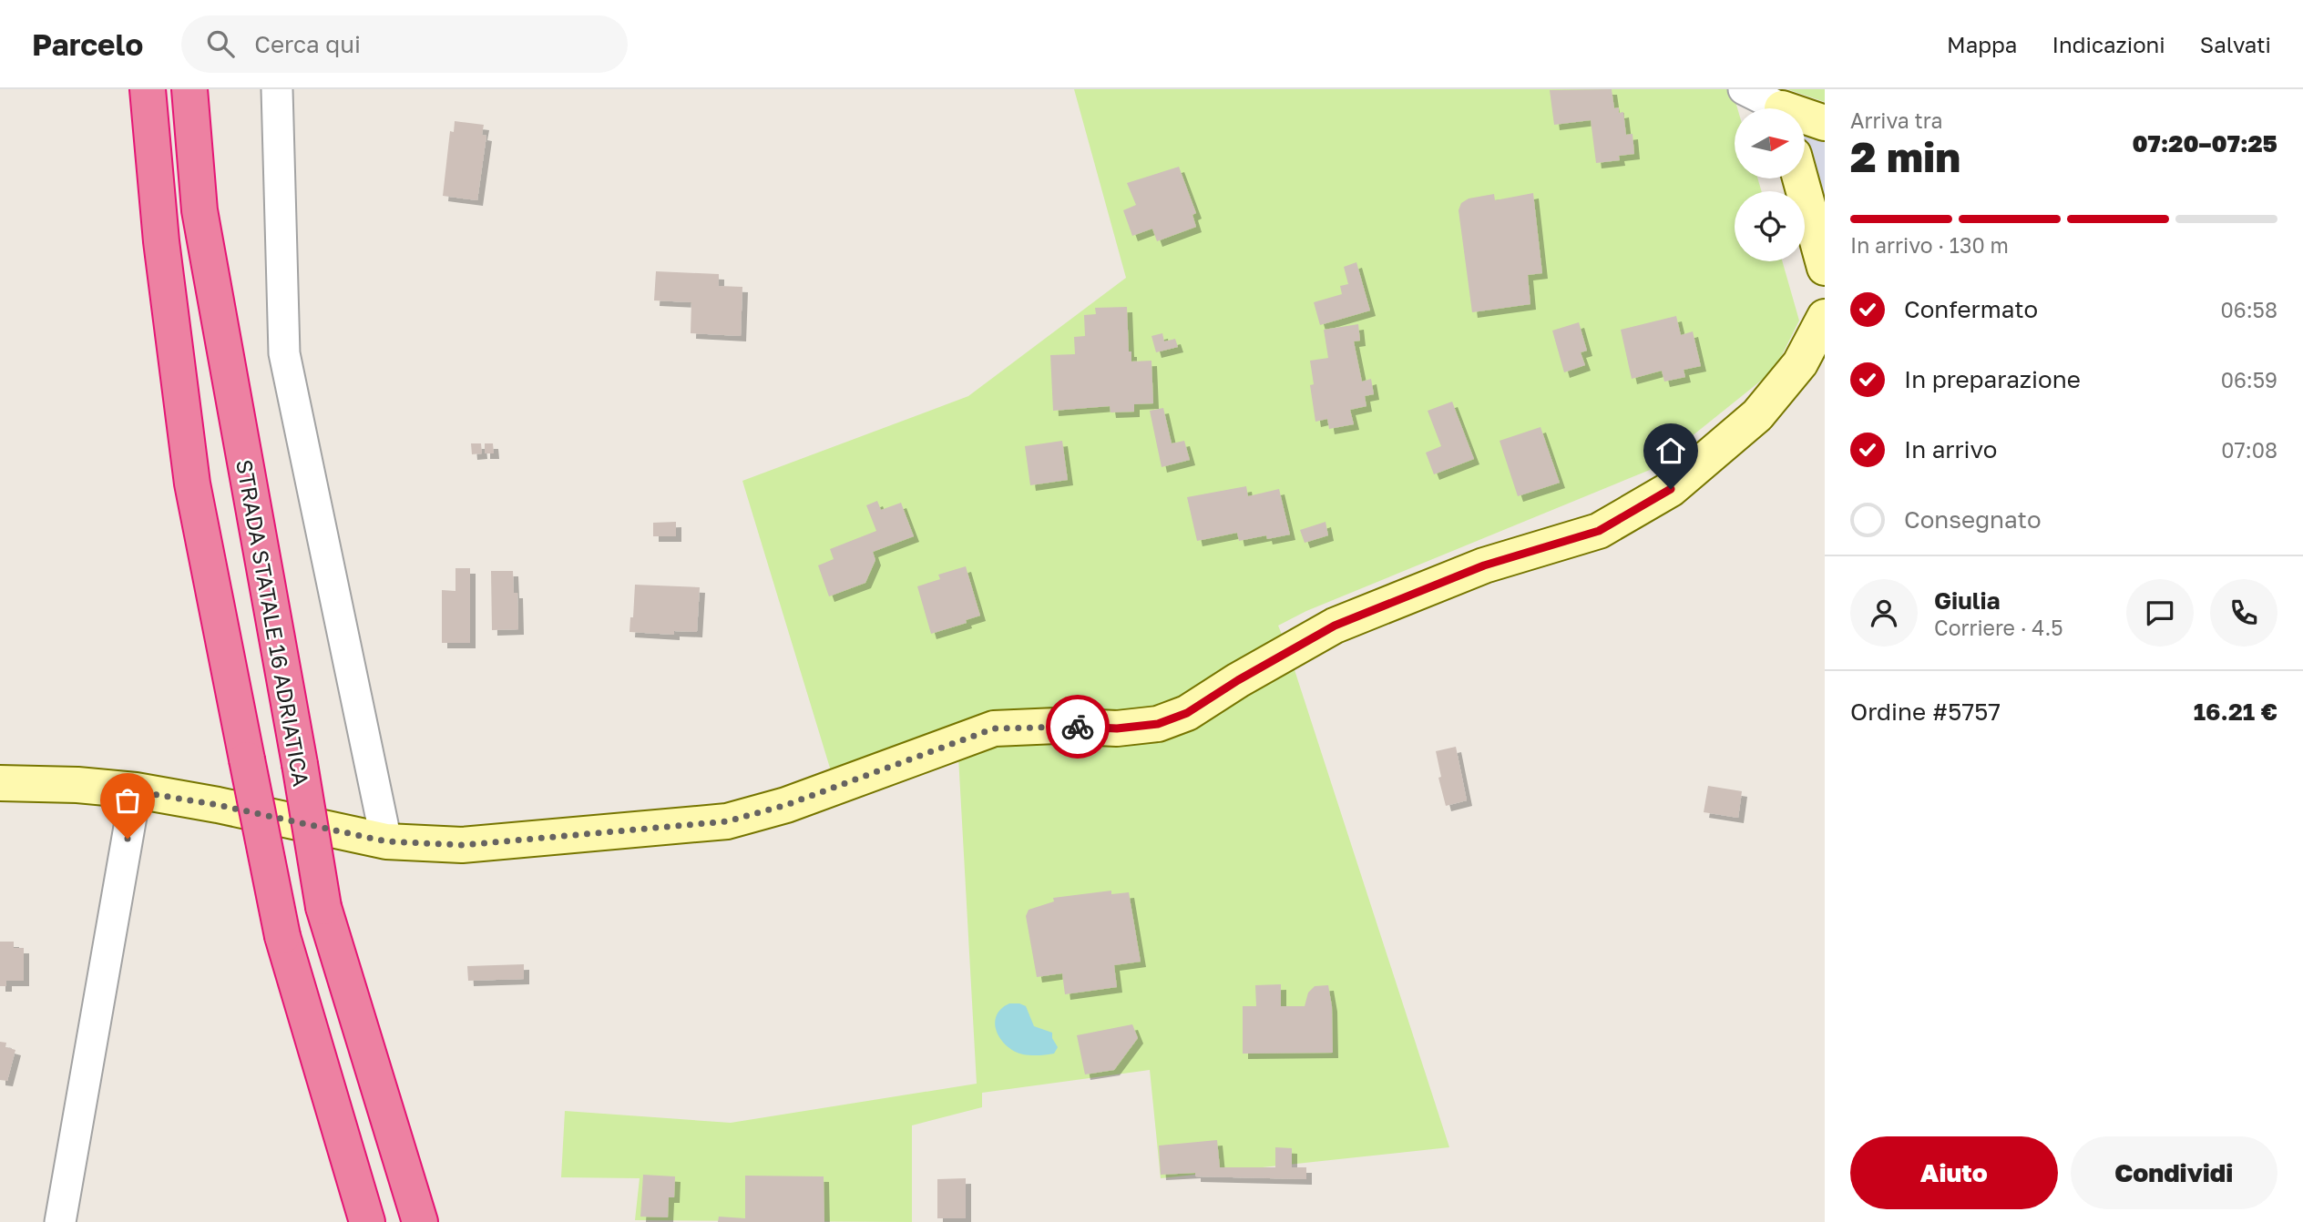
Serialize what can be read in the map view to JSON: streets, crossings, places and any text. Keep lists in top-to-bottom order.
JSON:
{
  "streets": {
    "highway": ["STRADA STATALE 16 ADRIATICA"]
  },
  "north": "right",
  "page": {
    "header": "Parcelo",
    "search": "Cerca qui",
    "nav": ["Mappa", "Indicazioni", "Salvati"],
    "heading": ["2 min", "Arriva tra", "07:20–07:25"],
    "panel": [
      "Giulia",
      "Corriere · 4.5",
      "Ordine #5757",
      "16.21 €"
    ],
    "bar": "In arrivo · 130 m",
    "list": [
      ["Confermato", "06:58"],
      ["In preparazione", "06:59"],
      ["In arrivo", "07:08"],
      "Consegnato"
    ],
    "buttons": ["Aiuto", "Condividi"]
  }
}
